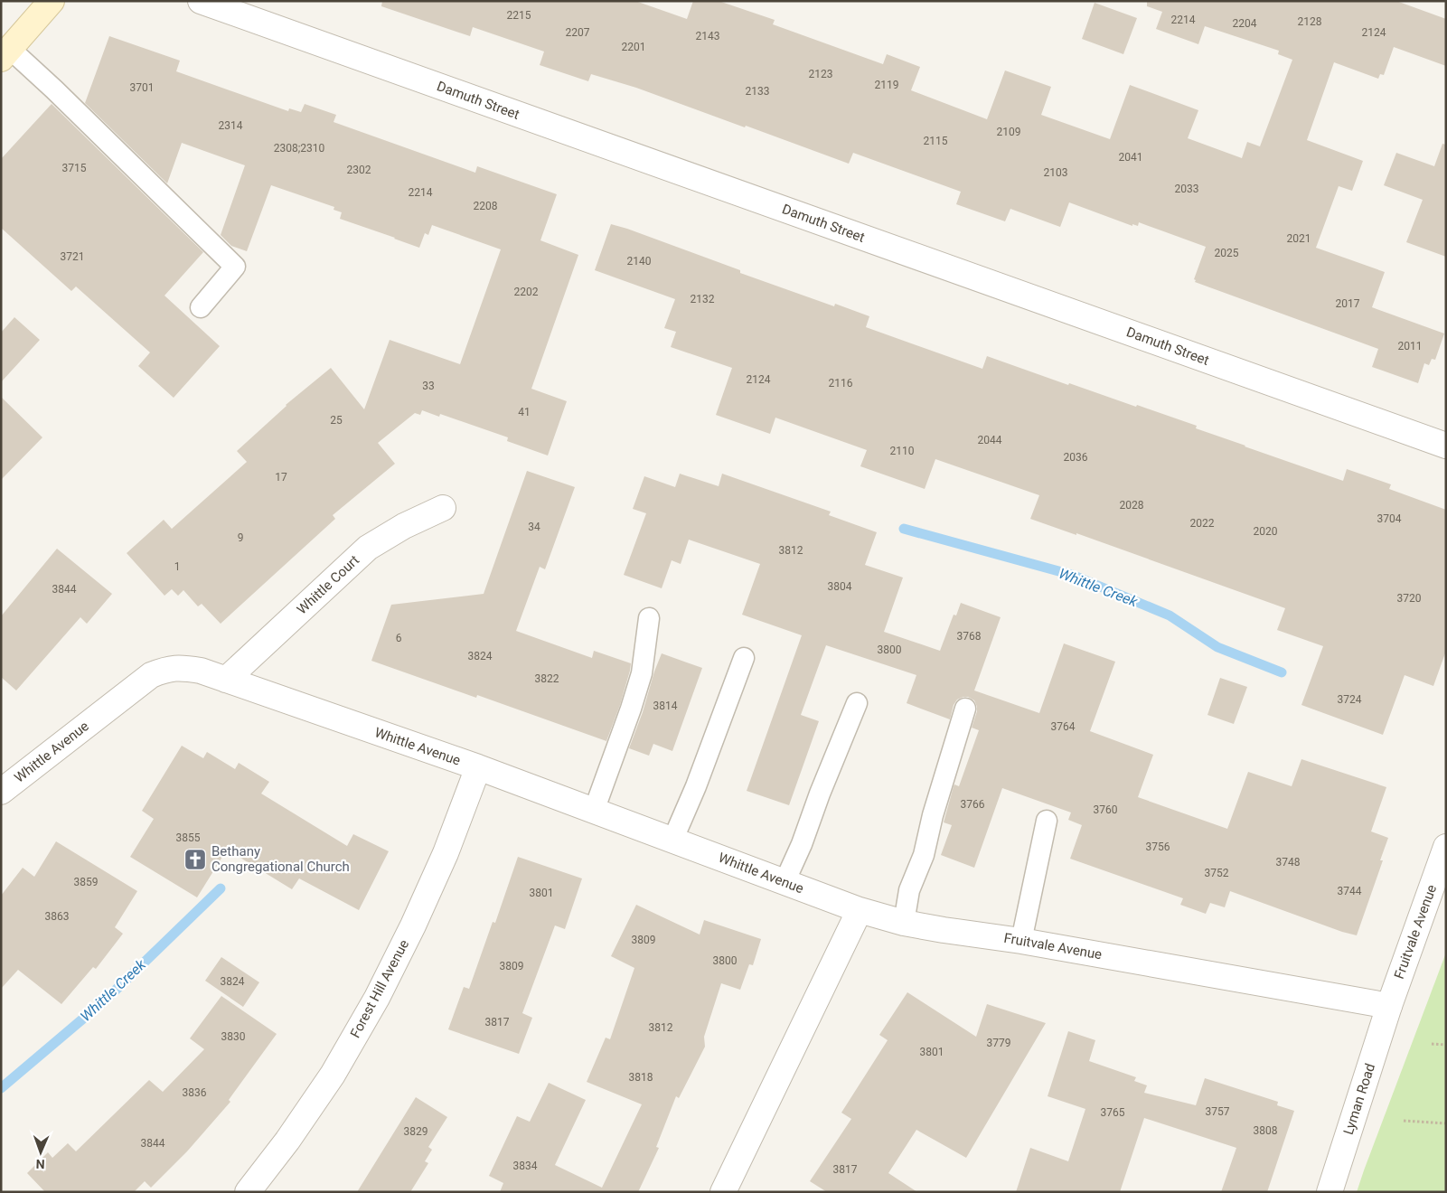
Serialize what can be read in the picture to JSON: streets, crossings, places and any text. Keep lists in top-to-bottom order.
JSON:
{
  "streets": {
    "street": [
      "Damuth Street",
      "Whittle Court",
      "Whittle Avenue",
      "Fruitvale Avenue",
      "Forest Hill Avenue",
      "Lyman Road"
    ]
  },
  "crossings": [
    ["Whittle Court", "Whittle Avenue"],
    ["Whittle Avenue", "Fruitvale Avenue"],
    ["Whittle Avenue", "Forest Hill Avenue"],
    ["Fruitvale Avenue", "Lyman Road"]
  ],
  "water": ["Whittle Creek"],
  "places": {
    "church": ["Bethany Congregational Church"]
  },
  "house_numbers": [
    "2215",
    "2214",
    "2128",
    "2204",
    "2207",
    "2124",
    "2143",
    "2201",
    "2123",
    "2119",
    "3701",
    "2133",
    "2314",
    "2109",
    "2115",
    "2308;2310",
    "2041",
    "3715",
    "2302",
    "2103",
    "2033",
    "2214",
    "2208",
    "2021",
    "2025",
    "3721",
    "2140",
    "2202",
    "2132",
    "2017",
    "2011",
    "2124",
    "2116",
    "33",
    "41",
    "25",
    "2044",
    "2110",
    "2036",
    "17",
    "2028",
    "3704",
    "2022",
    "34",
    "2020",
    "9",
    "3812",
    "1",
    "3804",
    "3844",
    "3720",
    "3768",
    "6",
    "3800",
    "3824",
    "3822",
    "3724",
    "3814",
    "3764",
    "3766",
    "3760",
    "3855",
    "3756",
    "3748",
    "3752",
    "3859",
    "3744",
    "3801",
    "3863",
    "3809",
    "3800",
    "3809",
    "3824",
    "3817",
    "3812",
    "3830",
    "3779",
    "3801",
    "3818",
    "3836",
    "3757",
    "3765",
    "3808",
    "3829",
    "3844",
    "3834",
    "3817"
  ],
  "north": "bottom"
}
